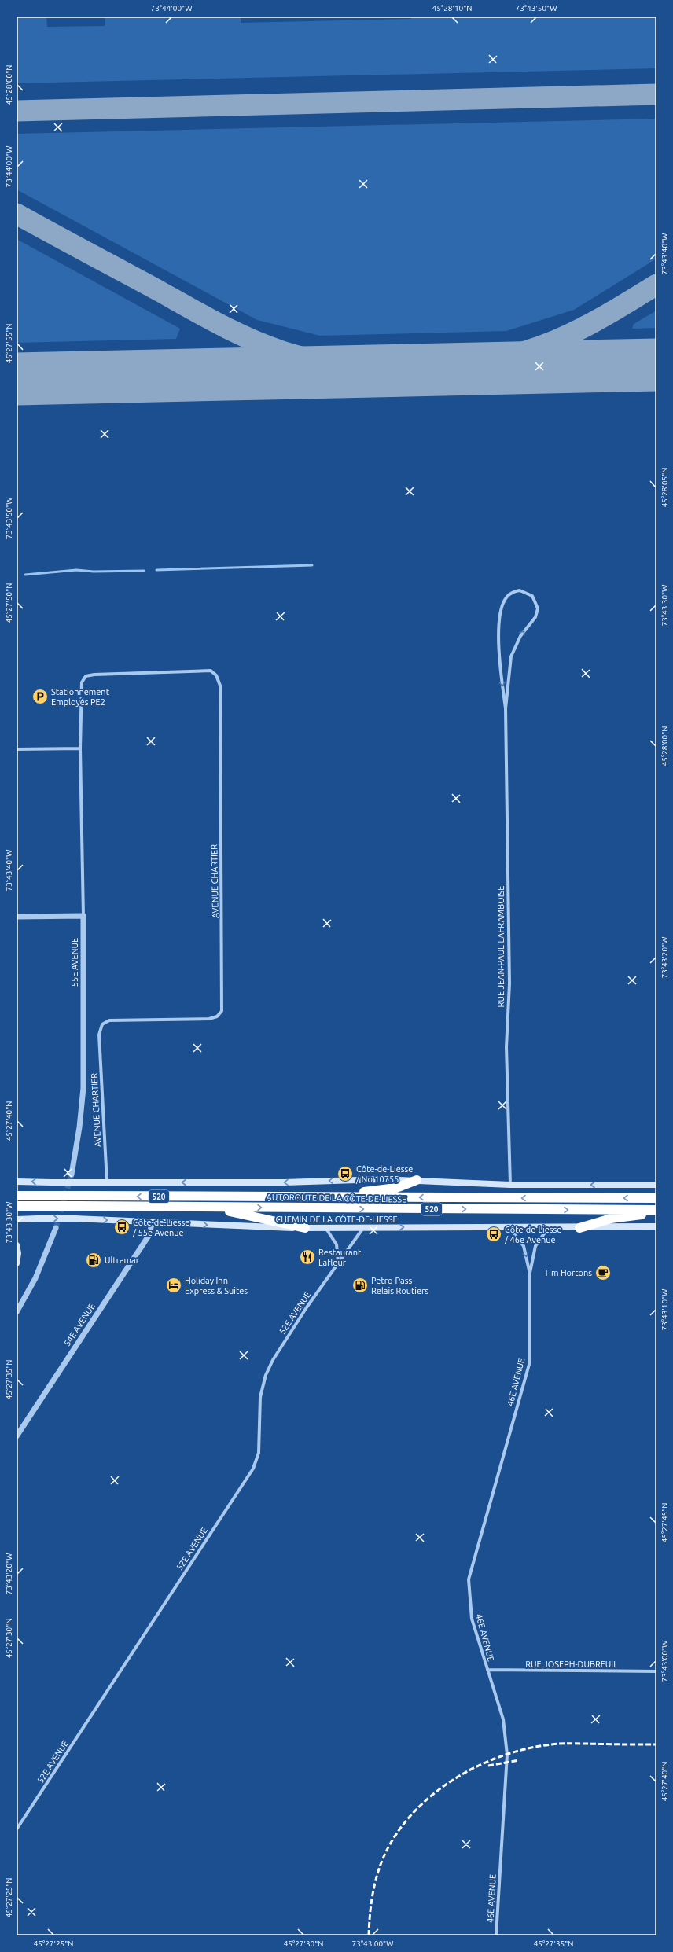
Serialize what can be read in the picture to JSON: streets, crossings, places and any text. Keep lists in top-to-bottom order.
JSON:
{
  "streets": {
    "highway": ["520", "AUTOROUTE DE LA CÔTE-DE-LIESSE"],
    "main road": ["CHEMIN DE LA CÔTE-DE-LIESSE"],
    "street": [
      "AVENUE CHARTIER",
      "RUE JEAN-PAUL LAFRAMBOISE",
      "55E AVENUE",
      "52E AVENUE",
      "54E AVENUE",
      "46E AVENUE",
      "RUE JOSEPH-DUBREUIL"
    ]
  },
  "crossings": [
    ["AVENUE CHARTIER", "55E AVENUE"],
    ["CHEMIN DE LA CÔTE-DE-LIESSE", "52E AVENUE"],
    ["CHEMIN DE LA CÔTE-DE-LIESSE", "54E AVENUE"],
    ["CHEMIN DE LA CÔTE-DE-LIESSE", "46E AVENUE"],
    ["46E AVENUE", "RUE JOSEPH-DUBREUIL"]
  ],
  "places": {
    "parking": ["Stationnement Employés PE2"],
    "bus stop": ["Côte-de-Liesse / No 10755", "Côte-de-Liesse / 55e Avenue", "Côte-de-Liesse / 46e Avenue"],
    "restaurant": ["Restaurant Lafleur"],
    "fuel station": ["Ultramar", "Petro-Pass Relais Routiers"],
    "cafe": ["Tim Hortons"],
    "hotel": ["Holiday Inn Express & Suites"]
  },
  "coordinates": [
    "73°44'00\"W",
    "45°28'10\"N",
    "73°43'50\"W",
    "45°28'00\"N",
    "73°43'40\"W",
    "45°27'55\"N",
    "45°28'05\"N",
    "45°27'50\"N",
    "73°43'30\"W",
    "73°43'20\"W",
    "45°27'40\"N",
    "73°43'10\"W",
    "45°27'35\"N",
    "45°27'45\"N",
    "45°27'30\"N",
    "73°43'00\"W",
    "45°27'25\"N"
  ]
}
